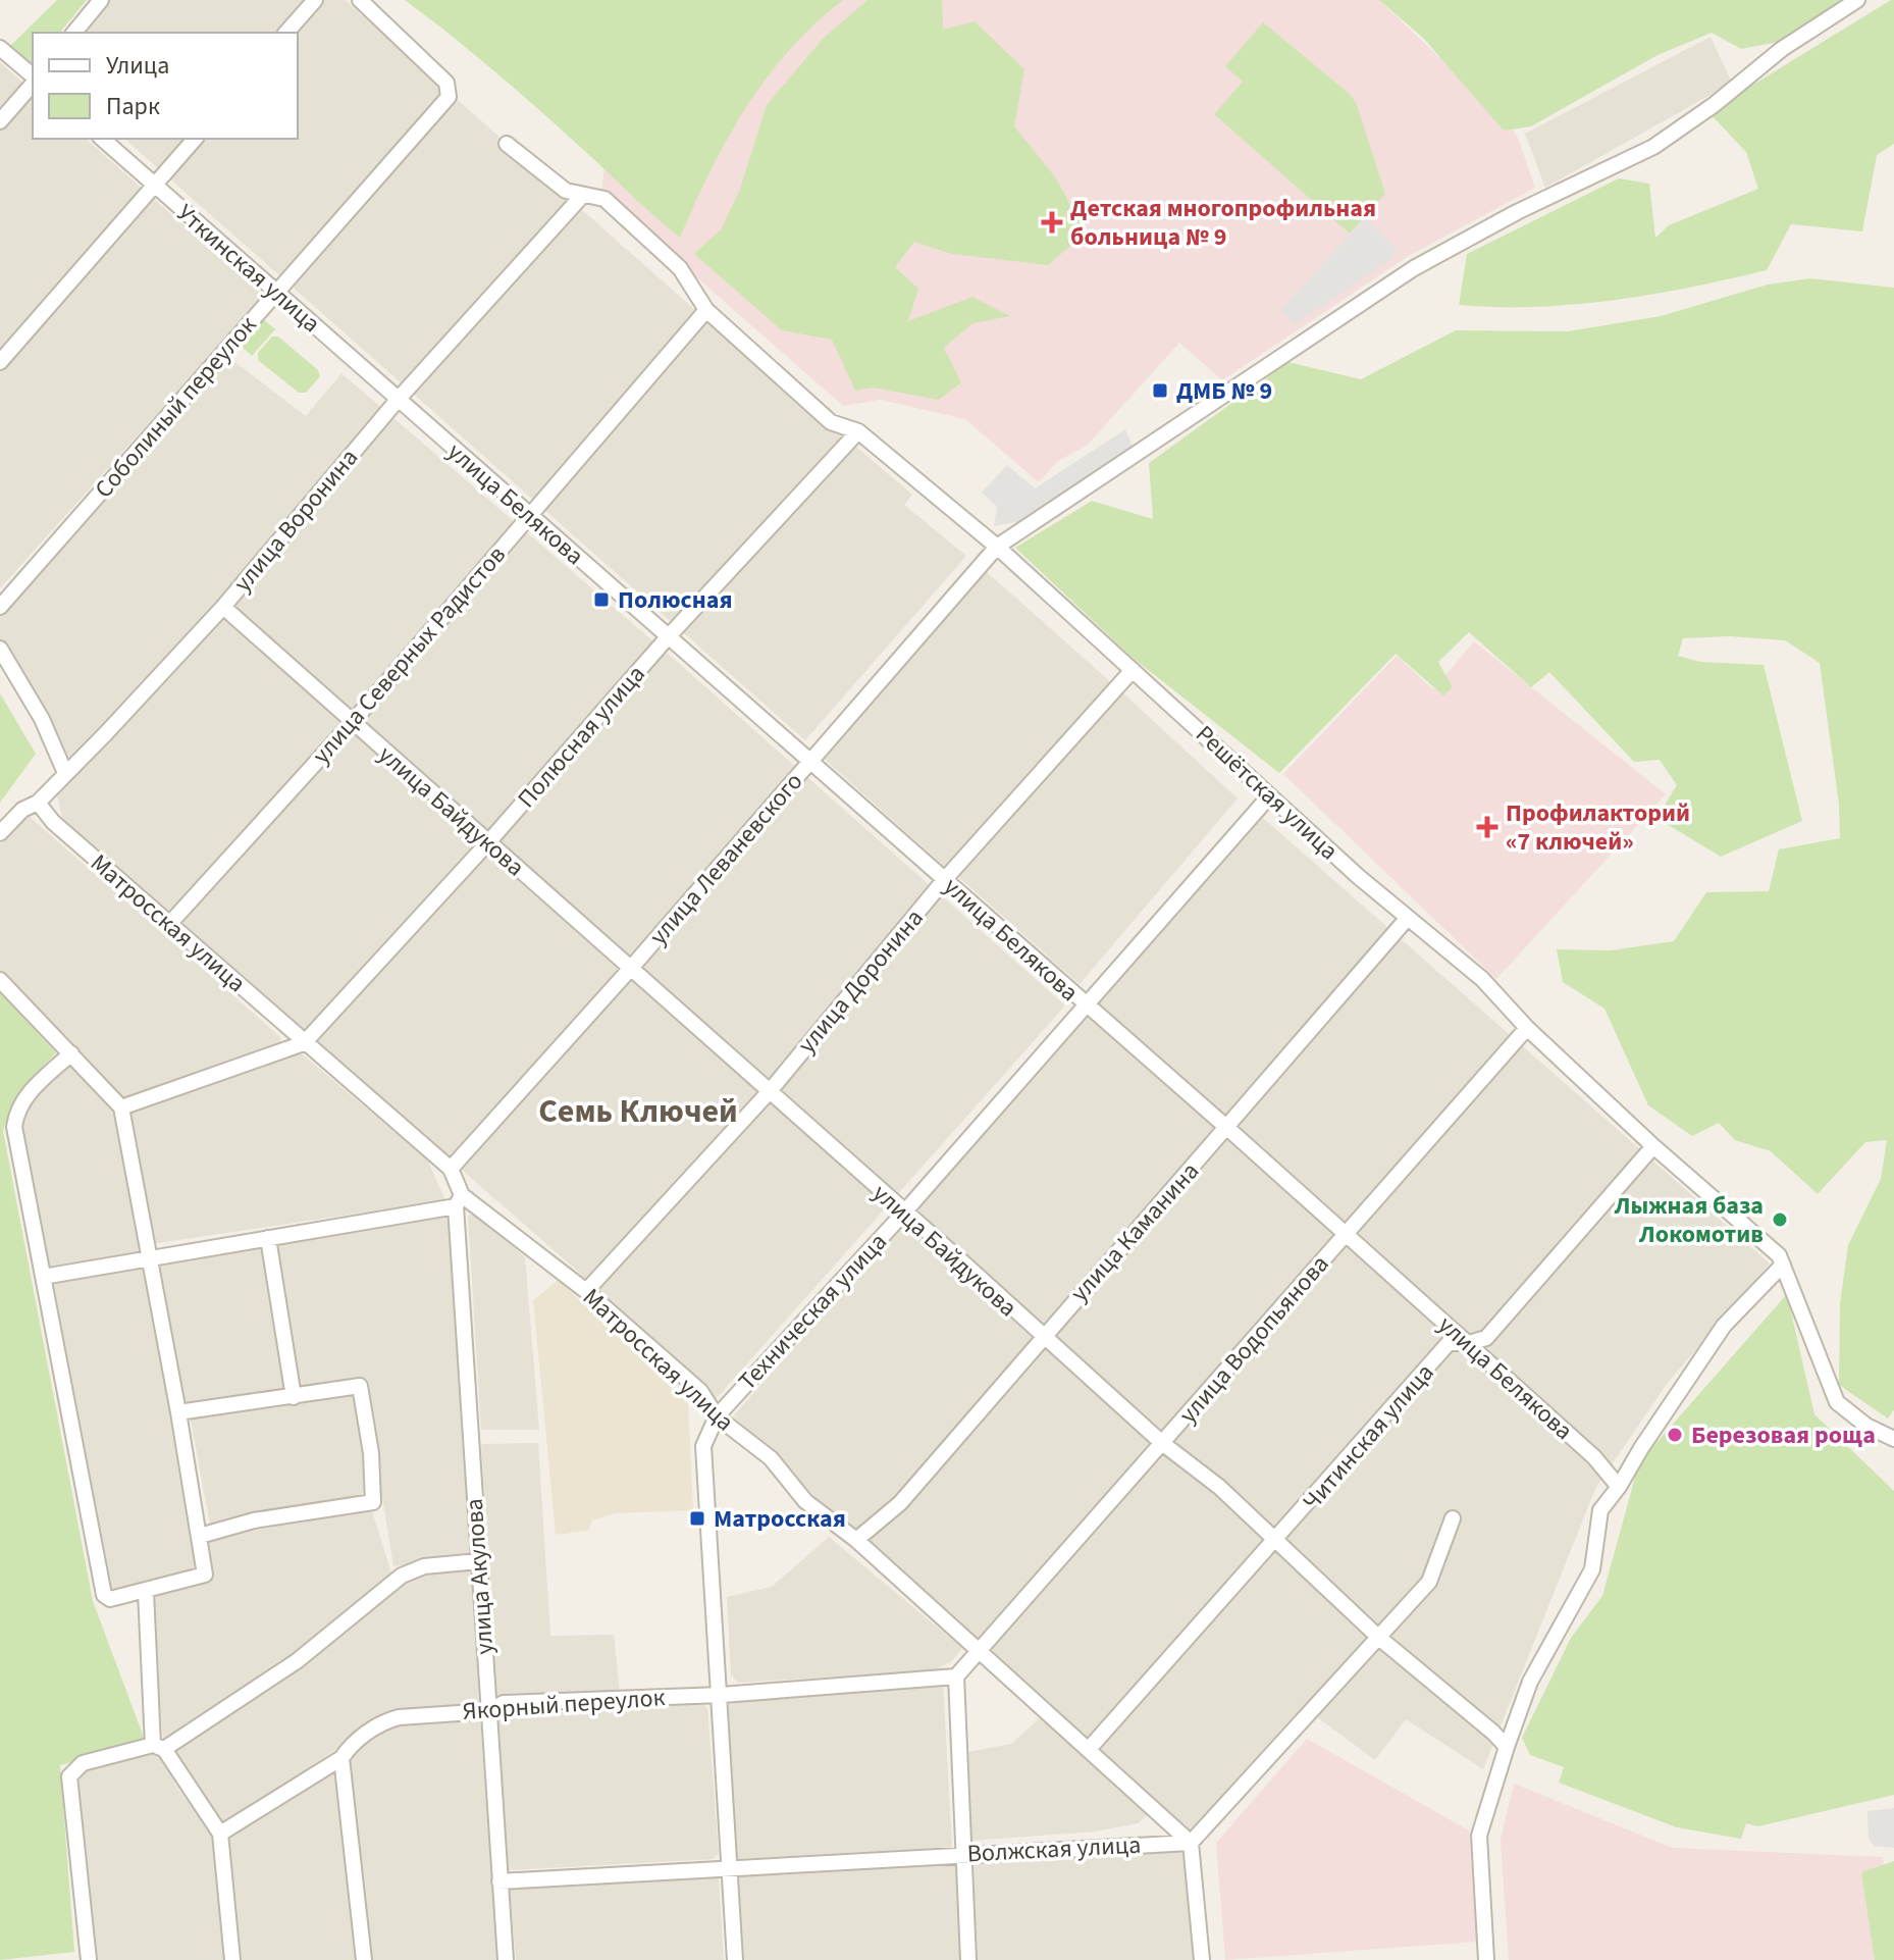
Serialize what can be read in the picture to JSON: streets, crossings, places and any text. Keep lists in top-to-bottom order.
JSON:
{
  "streets": {
    "street": [
      "Уткинская улица",
      "Соболиный переулок",
      "улица Белякова",
      "улица Воронина",
      "улица Северных Радистов",
      "Полюсная улица",
      "Решётская улица",
      "улица Байдукова",
      "улица Леваневского",
      "Матросская улица",
      "улица Доронина",
      "улица Каманина",
      "Техническая улица",
      "улица Водопьянова",
      "Читинская улица",
      "улица Акулова",
      "Якорный переулок",
      "Волжская улица"
    ]
  },
  "crossings": [
    ["Уткинская улица", "Соболиный переулок"],
    ["Уткинская улица", "улица Белякова"],
    ["Уткинская улица", "улица Воронина"],
    ["улица Белякова", "улица Воронина"],
    ["улица Белякова", "улица Северных Радистов"],
    ["улица Белякова", "Полюсная улица"],
    ["улица Белякова", "улица Леваневского"],
    ["улица Белякова", "улица Доронина"],
    ["улица Белякова", "улица Каманина"],
    ["улица Белякова", "Техническая улица"],
    ["улица Белякова", "улица Водопьянова"],
    ["улица Белякова", "Читинская улица"],
    ["улица Воронина", "Решётская улица"],
    ["улица Воронина", "улица Байдукова"],
    ["улица Воронина", "Матросская улица"],
    ["улица Северных Радистов", "Решётская улица"],
    ["улица Северных Радистов", "улица Байдукова"],
    ["улица Северных Радистов", "Матросская улица"],
    ["Полюсная улица", "Решётская улица"],
    ["Полюсная улица", "улица Байдукова"],
    ["Полюсная улица", "Матросская улица"],
    ["Решётская улица", "улица Леваневского"],
    ["Решётская улица", "улица Доронина"],
    ["Решётская улица", "улица Каманина"],
    ["Решётская улица", "Техническая улица"],
    ["Решётская улица", "улица Водопьянова"],
    ["Решётская улица", "Читинская улица"],
    ["улица Байдукова", "улица Леваневского"],
    ["улица Байдукова", "улица Доронина"],
    ["улица Байдукова", "улица Каманина"],
    ["улица Байдукова", "Техническая улица"],
    ["улица Байдукова", "улица Водопьянова"],
    ["улица Байдукова", "Читинская улица"],
    ["улица Леваневского", "Матросская улица"],
    ["Матросская улица", "улица Доронина"],
    ["Матросская улица", "улица Каманина"],
    ["Матросская улица", "Техническая улица"],
    ["Матросская улица", "улица Водопьянова"],
    ["Матросская улица", "Читинская улица"],
    ["Матросская улица", "улица Акулова"],
    ["Матросская улица", "Волжская улица"],
    ["Техническая улица", "Якорный переулок"],
    ["Техническая улица", "Волжская улица"],
    ["улица Акулова", "Якорный переулок"],
    ["улица Акулова", "Волжская улица"]
  ],
  "districts": ["Семь Ключей"],
  "places": {
    "health": ["Детская многопрофильная больница № 9", "Профилакторий «7 ключей»"],
    "transit": ["ДМБ № 9", "Полюсная", "Матросская"],
    "other": ["Лыжная база Локомотив", "Березовая роща"]
  },
  "legend": ["Улица", "Парк"]
}
